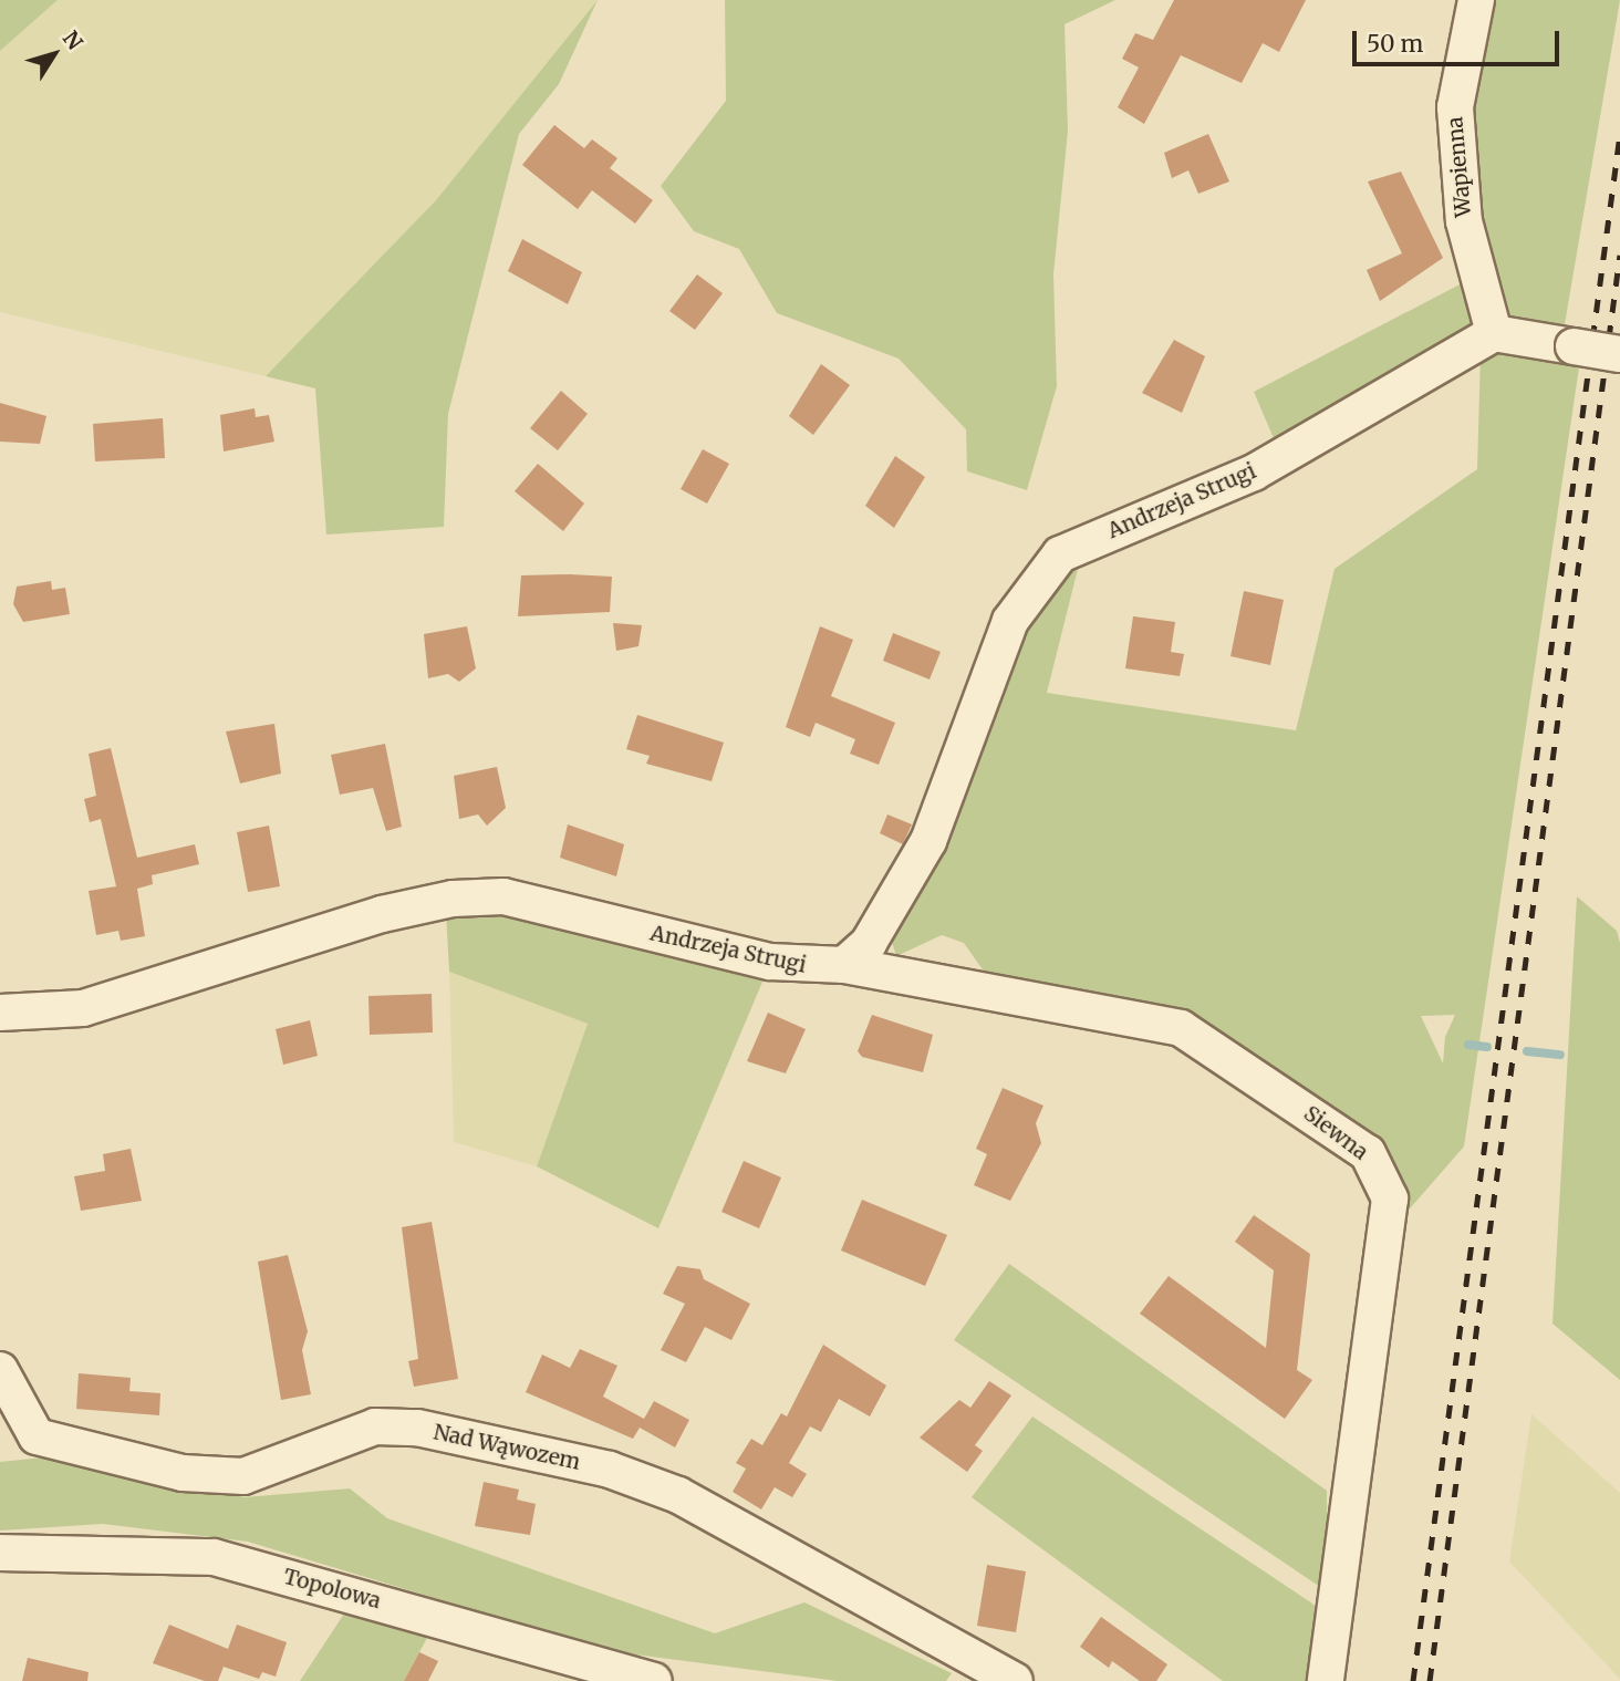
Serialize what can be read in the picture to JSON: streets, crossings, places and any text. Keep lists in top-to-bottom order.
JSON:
{
  "streets": {
    "street": [
      "Wapienna",
      "Andrzeja Strugi",
      "Siewna",
      "Nad Wąwozem",
      "Topolowa"
    ]
  },
  "crossings": [
    ["Wapienna", "Andrzeja Strugi"],
    ["Andrzeja Strugi", "Siewna"]
  ],
  "scale_bar": "50 m",
  "north": "top right"
}
